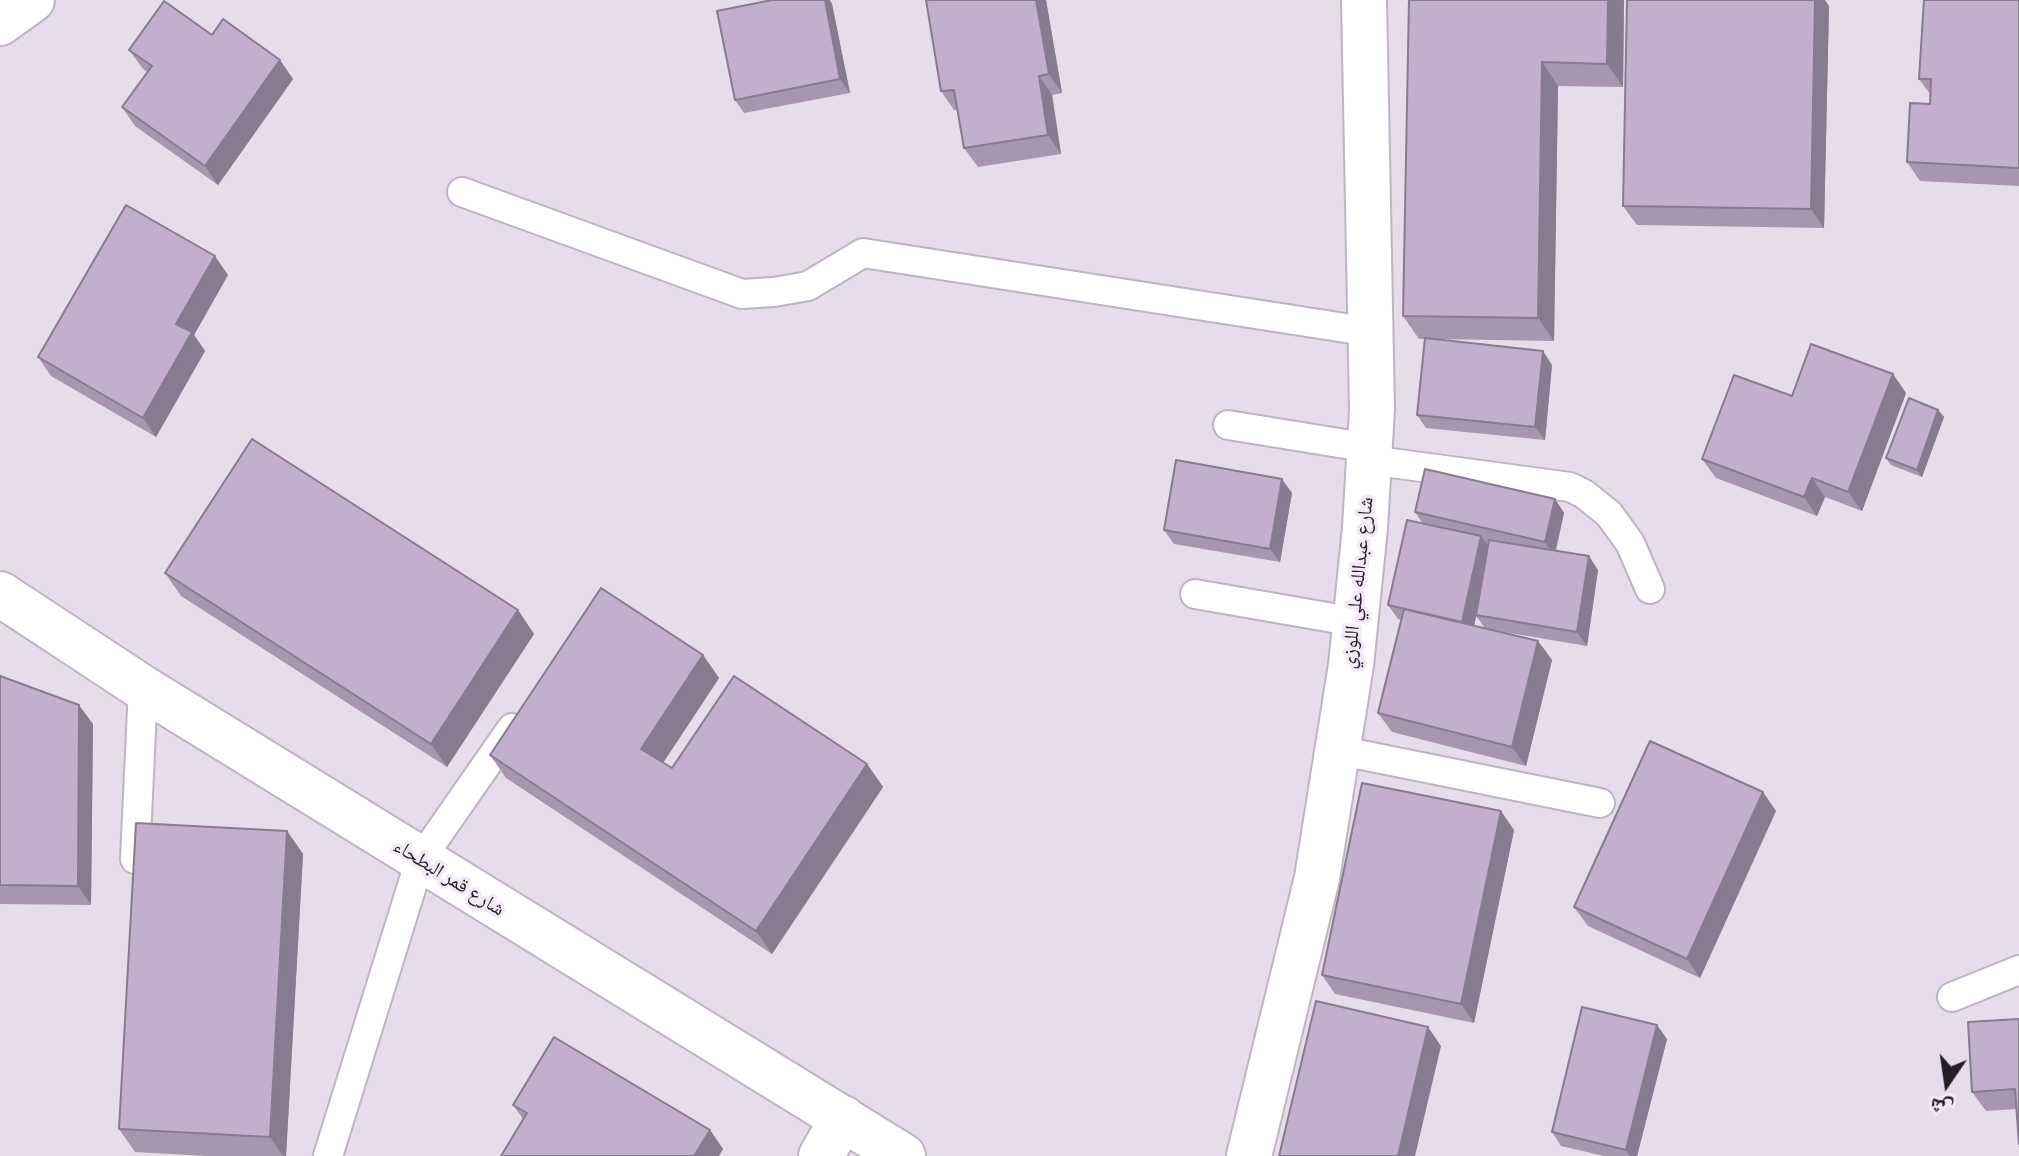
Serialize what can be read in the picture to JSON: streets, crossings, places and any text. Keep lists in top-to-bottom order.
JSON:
{
  "streets": {
    "street": ["شارع عبدالله علي اللوزي", "شارع قمر البطحاء"]
  },
  "north": "bottom"
}
